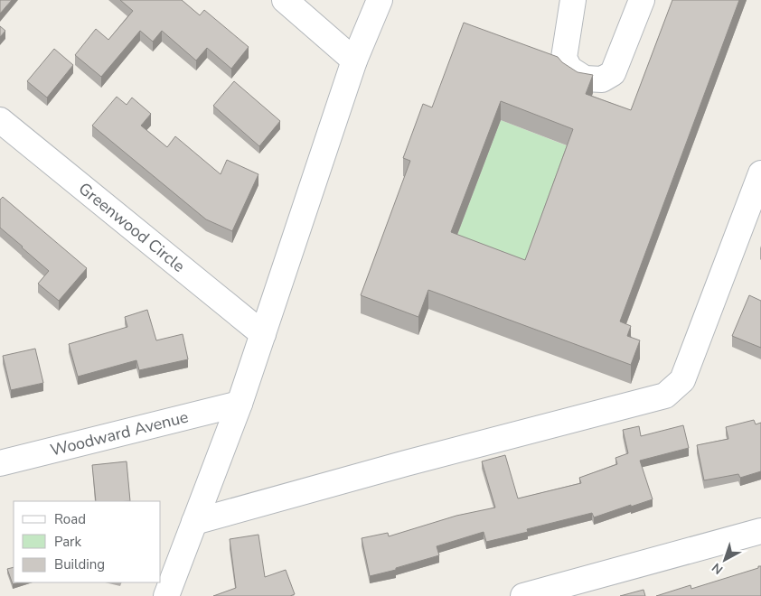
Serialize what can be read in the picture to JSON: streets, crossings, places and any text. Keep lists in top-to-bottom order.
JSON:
{
  "streets": {
    "street": ["Greenwood Circle", "Woodward Avenue"]
  },
  "legend": ["Road", "Park", "Building"],
  "north": "bottom left"
}
